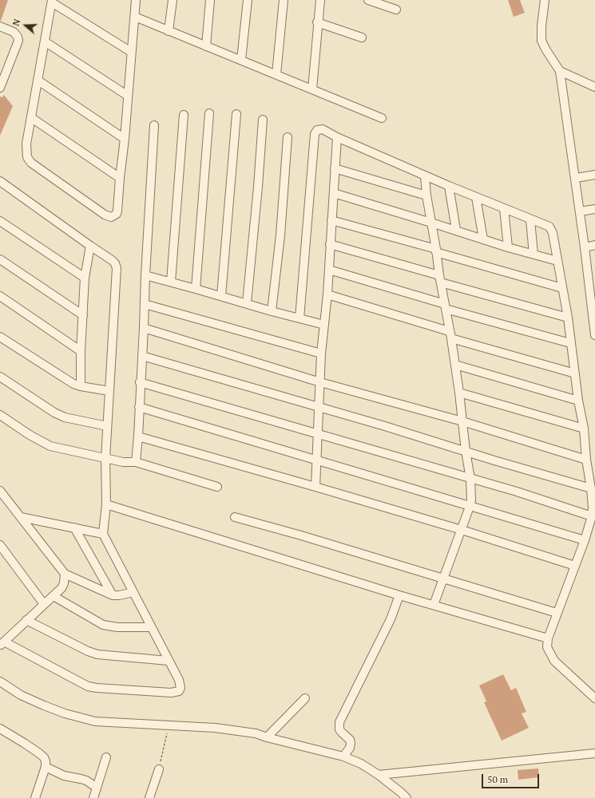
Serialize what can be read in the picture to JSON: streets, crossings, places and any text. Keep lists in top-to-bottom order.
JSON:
{
  "scale_bar": "50 m",
  "north": "left"
}
